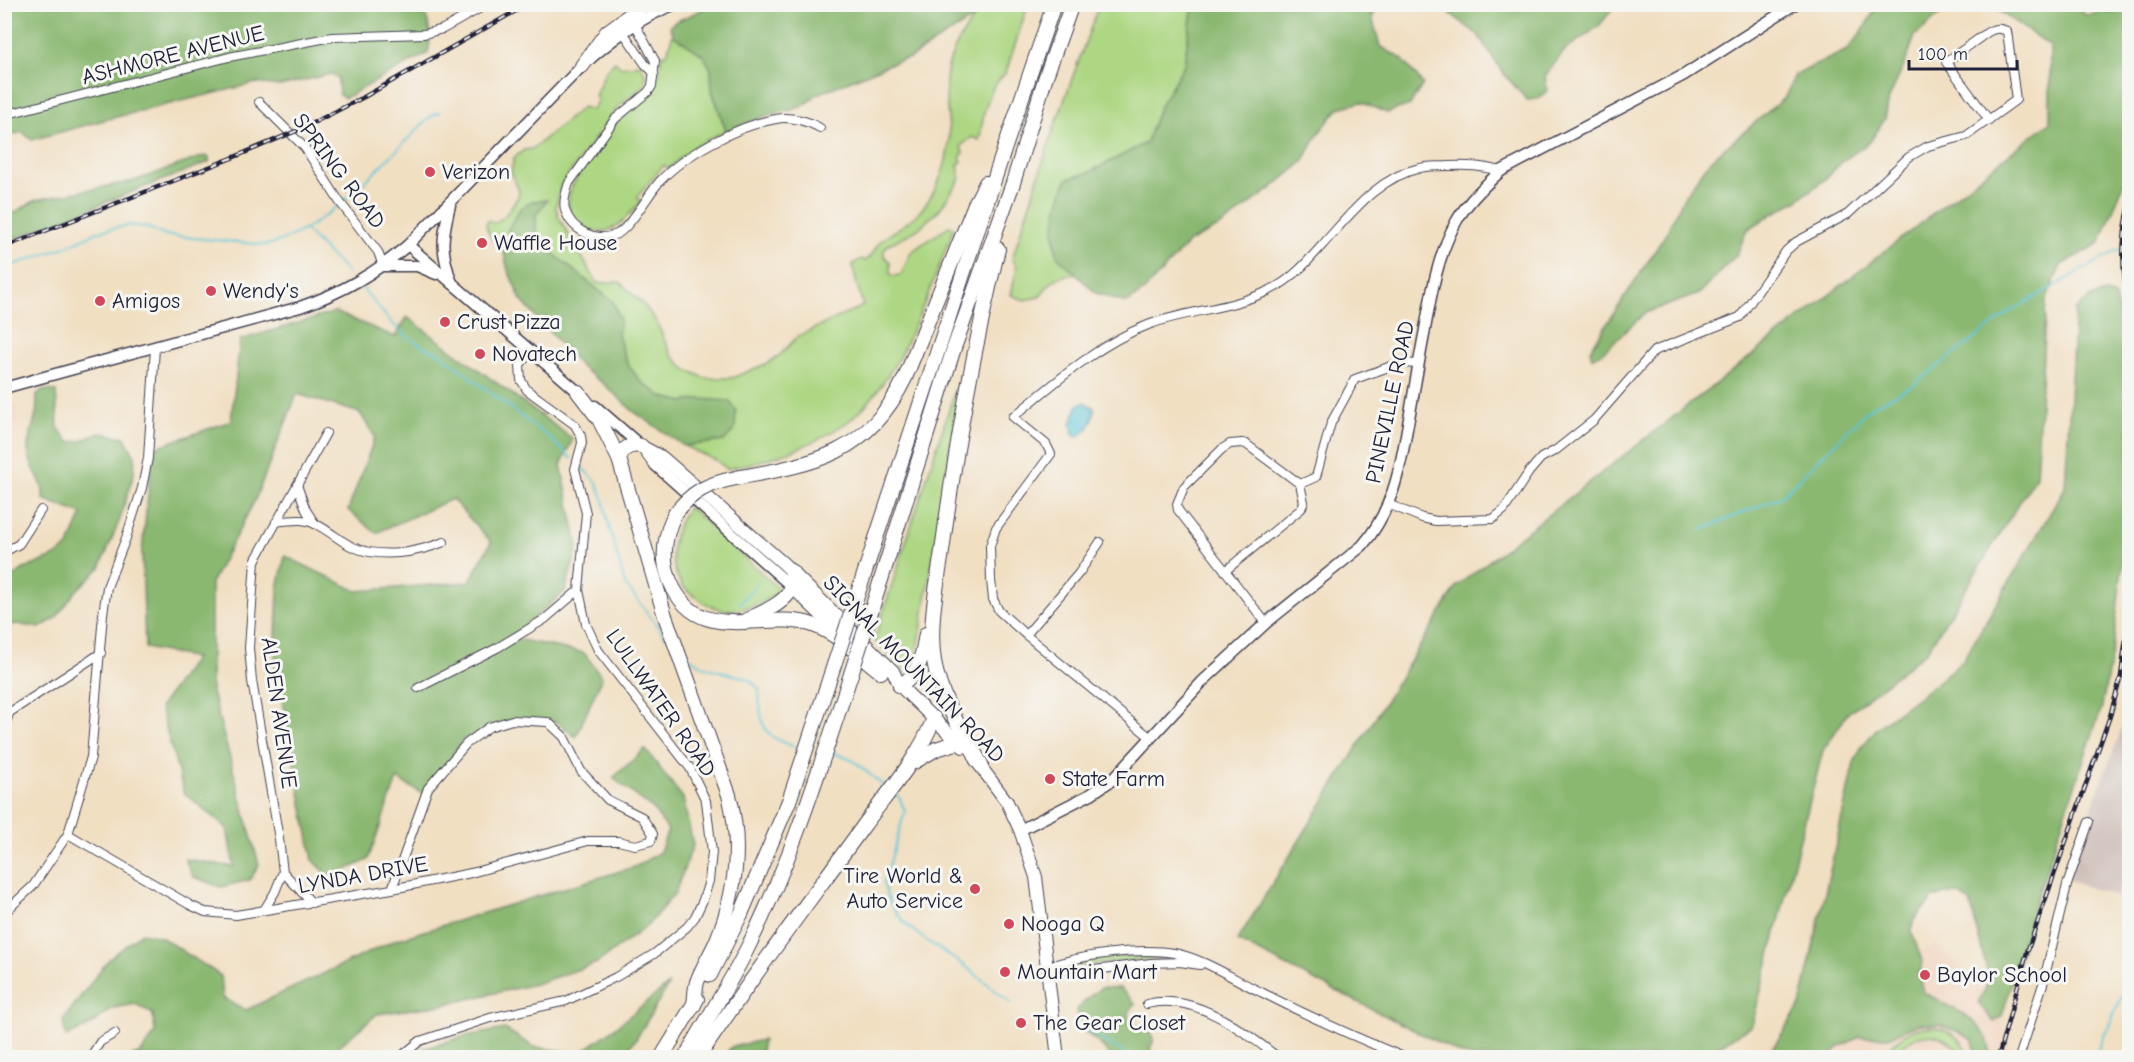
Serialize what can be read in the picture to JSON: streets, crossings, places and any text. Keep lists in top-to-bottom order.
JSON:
{
  "streets": {
    "main road": ["PINEVILLE ROAD", "SIGNAL MOUNTAIN ROAD"],
    "street": [
      "ASHMORE AVENUE",
      "SPRING ROAD",
      "LULLWATER ROAD",
      "ALDEN AVENUE",
      "LYNDA DRIVE"
    ]
  },
  "crossings": [
    ["PINEVILLE ROAD", "SIGNAL MOUNTAIN ROAD"],
    ["SIGNAL MOUNTAIN ROAD", "LULLWATER ROAD"]
  ],
  "places": [
    "Verizon",
    "Waffle House",
    "Wendy's",
    "Amigos",
    "Crust Pizza",
    "Novatech",
    "State Farm",
    "Tire World & Auto Service",
    "Nooga Q",
    "Mountain Mart",
    "Baylor School",
    "The Gear Closet"
  ],
  "scale_bar": "100 m"
}
